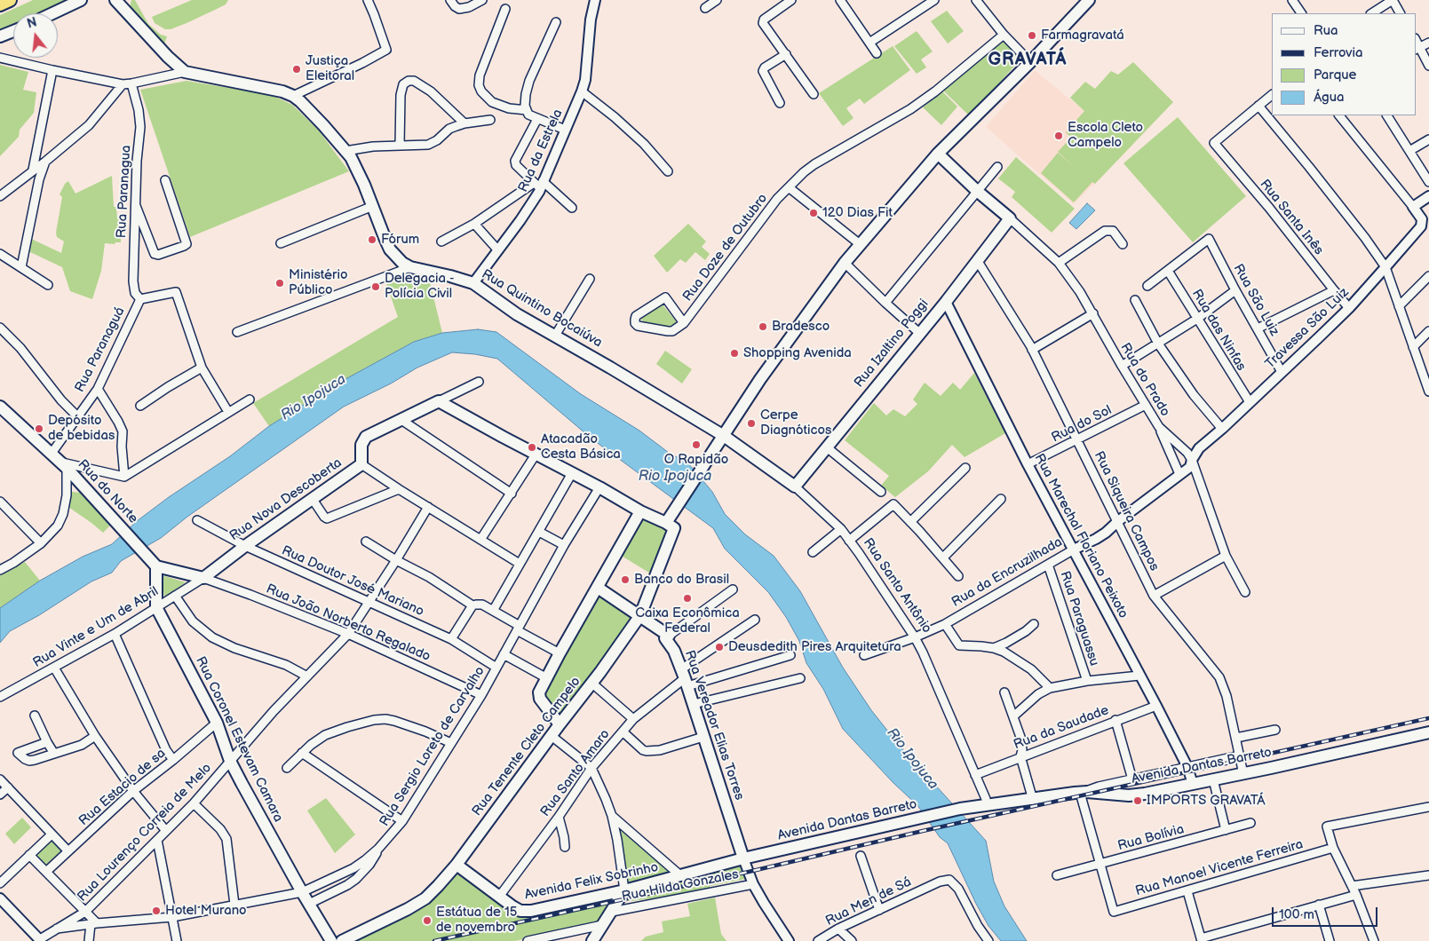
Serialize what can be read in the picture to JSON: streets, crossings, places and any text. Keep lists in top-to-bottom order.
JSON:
{
  "streets": {
    "main road": [
      "Rua Quintino Bocaiúva",
      "Rua Izaltino Poggi",
      "Rua do Norte",
      "Rua Nova Descoberta",
      "Rua Santo Antônio",
      "Rua Vereador Elias Torres",
      "Rua Coronel Estevam Camara",
      "Rua Tenente Cleto Campelo",
      "Avenida Dantas Barreto",
      "Avenida Felix Sobrinho"
    ],
    "street": [
      "Rua da Estrela",
      "Rua Paranagua",
      "Rua Santa Inês",
      "Rua Doze de Outubro",
      "Rua São Luiz",
      "Travessa São Luiz",
      "Rua das Ninfas",
      "Rua Paranaguá",
      "Rua do Prado",
      "Rua do Sol",
      "Rua Siqueira Campos",
      "Rua Marechal Floriano Peixoto",
      "Rua da Encruzilhada",
      "Rua Doutor José Mariano",
      "Rua Paraguassu",
      "Rua João Norberto Regalado",
      "Rua Vinte e Um de Abril",
      "Rua da Saudade",
      "Rua Sergio Loreto de Carvalho",
      "Rua Santo Amaro",
      "Rua Estacio de sa",
      "Rua Lourenço Correia de Melo",
      "Rua Bolívia",
      "Rua Manoel Vicente Ferreira",
      "Rua Hilda Gonzales",
      "Rua Men de Sá"
    ]
  },
  "crossings": [
    ["Rua da Estrela", "Rua Quintino Bocaiúva"],
    ["Rua Paranagua", "Rua Paranaguá"],
    ["Rua Santa Inês", "Travessa São Luiz"],
    ["Rua São Luiz", "Travessa São Luiz"],
    ["Rua São Luiz", "Rua das Ninfas"],
    ["Rua Quintino Bocaiúva", "Rua Santo Antônio"],
    ["Travessa São Luiz", "Rua das Ninfas"],
    ["Travessa São Luiz", "Rua do Prado"],
    ["Travessa São Luiz", "Rua da Encruzilhada"],
    ["Rua Izaltino Poggi", "Rua do Prado"],
    ["Rua Izaltino Poggi", "Rua Siqueira Campos"],
    ["Rua Izaltino Poggi", "Rua Marechal Floriano Peixoto"],
    ["Rua Izaltino Poggi", "Rua Santo Antônio"],
    ["Rua Paranaguá", "Rua do Norte"],
    ["Rua do Prado", "Rua do Sol"],
    ["Rua do Prado", "Rua da Encruzilhada"],
    ["Rua do Sol", "Rua Siqueira Campos"],
    ["Rua do Sol", "Rua Marechal Floriano Peixoto"],
    ["Rua do Norte", "Rua Coronel Estevam Camara"],
    ["Rua Nova Descoberta", "Rua Doutor José Mariano"],
    ["Rua Nova Descoberta", "Rua João Norberto Regalado"],
    ["Rua Nova Descoberta", "Rua Vinte e Um de Abril"],
    ["Rua Siqueira Campos", "Rua da Encruzilhada"],
    ["Rua Siqueira Campos", "Avenida Dantas Barreto"],
    ["Rua Marechal Floriano Peixoto", "Rua da Encruzilhada"],
    ["Rua Marechal Floriano Peixoto", "Rua da Saudade"],
    ["Rua Marechal Floriano Peixoto", "Avenida Dantas Barreto"],
    ["Rua da Encruzilhada", "Rua Santo Antônio"],
    ["Rua da Encruzilhada", "Rua Paraguassu"],
    ["Rua Doutor José Mariano", "Rua Sergio Loreto de Carvalho"],
    ["Rua Doutor José Mariano", "Rua Lourenço Correia de Melo"],
    ["Rua Santo Antônio", "Rua da Saudade"],
    ["Rua João Norberto Regalado", "Rua Vinte e Um de Abril"],
    ["Rua João Norberto Regalado", "Rua Sergio Loreto de Carvalho"],
    ["Rua João Norberto Regalado", "Rua Lourenço Correia de Melo"],
    ["Rua Vinte e Um de Abril", "Rua Coronel Estevam Camara"],
    ["Rua Vereador Elias Torres", "Avenida Dantas Barreto"],
    ["Rua Vereador Elias Torres", "Rua Santo Amaro"],
    ["Rua Vereador Elias Torres", "Avenida Felix Sobrinho"],
    ["Rua Coronel Estevam Camara", "Rua Sergio Loreto de Carvalho"],
    ["Rua Coronel Estevam Camara", "Rua Estacio de sa"],
    ["Rua Coronel Estevam Camara", "Rua Lourenço Correia de Melo"],
    ["Rua Sergio Loreto de Carvalho", "Rua Lourenço Correia de Melo"],
    ["Rua Tenente Cleto Campelo", "Avenida Felix Sobrinho"],
    ["Avenida Dantas Barreto", "Avenida Felix Sobrinho"],
    ["Rua Santo Amaro", "Avenida Felix Sobrinho"],
    ["Rua Bolívia", "Rua Manoel Vicente Ferreira"]
  ],
  "districts": ["GRAVATÁ"],
  "water": ["Rio Ipojuca"],
  "places": [
    "Farmagravatá",
    "Justiça Eleitoral",
    "Escola Cleto Campelo",
    "120 Dias Fit",
    "Fórum",
    "Ministério Público",
    "Delegacia - Polícia Civil",
    "Bradesco",
    "Shopping Avenida",
    "Cerpe Diagnóticos",
    "Depósito de bebidas",
    "O Rapidão",
    "Atacadão Cesta Básica",
    "Banco do Brasil",
    "Caixa Econômica Federal",
    "Deusdedith Pires Arquitetura",
    "IMPORTS GRAVATÁ",
    "Hotel Murano",
    "Estátua de 15 de novembro"
  ],
  "legend": [
    "Rua",
    "Ferrovia",
    "Parque",
    "Água"
  ],
  "scale_bar": "100 m",
  "north": "top"
}
